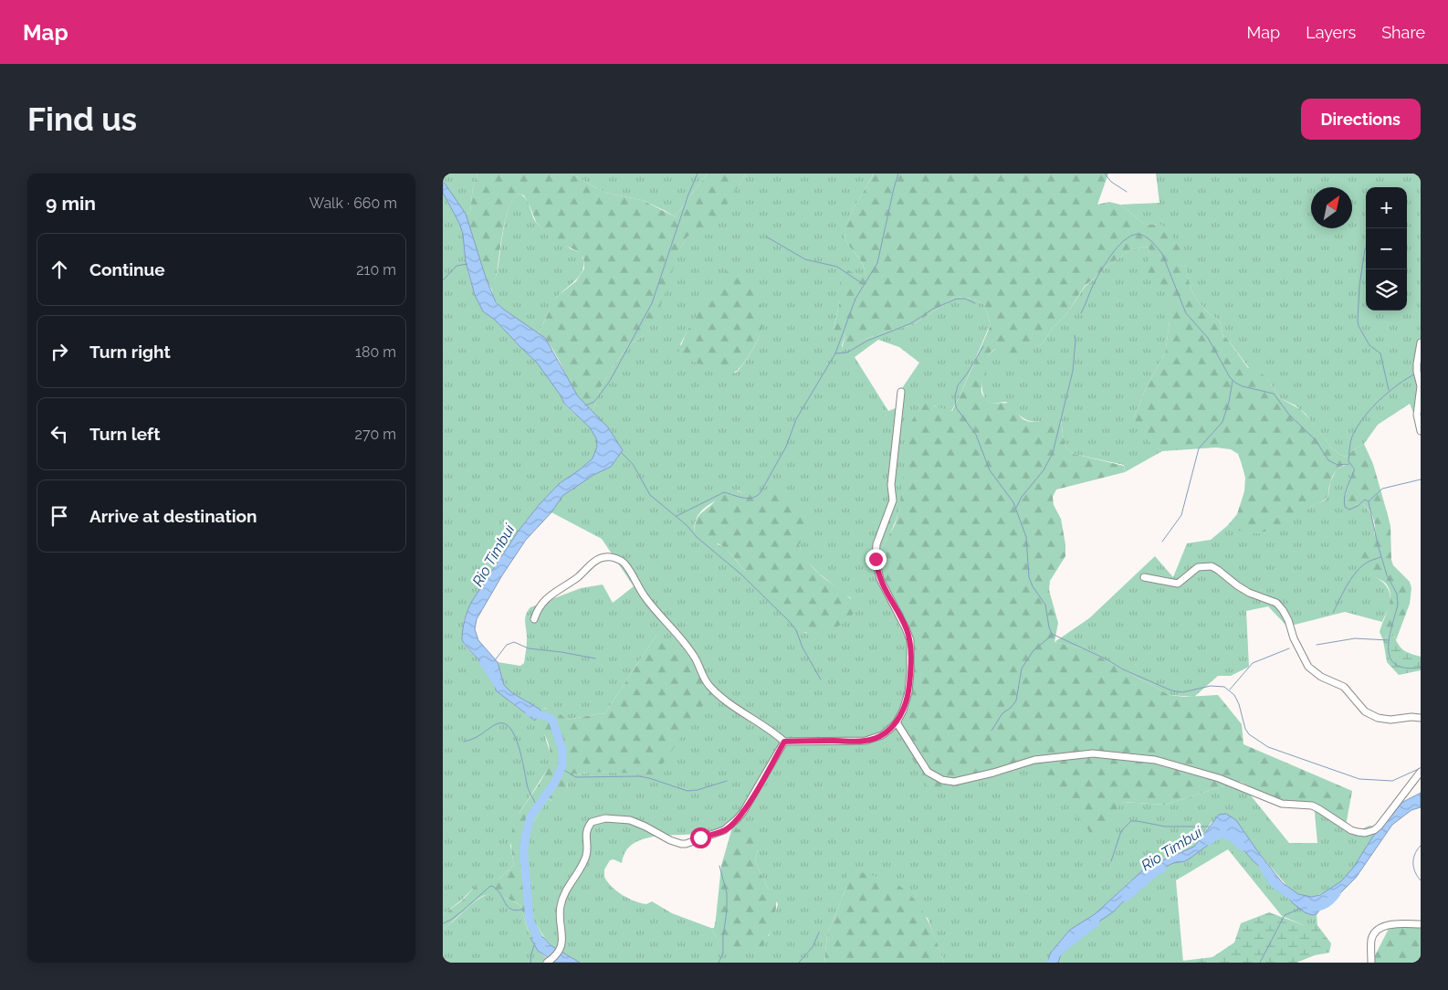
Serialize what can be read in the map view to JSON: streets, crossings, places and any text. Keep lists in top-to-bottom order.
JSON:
{
  "water": ["Rio Timbuí"],
  "north": "top right",
  "page": {
    "header": "Map",
    "nav": ["Map", "Layers", "Share"],
    "buttons": "Directions",
    "title": "Find us",
    "heading": ["9 min", "Walk · 660 m"],
    "map_buttons": ["+", "−"],
    "list": [
      ["Continue", "210 m"],
      ["Turn right", "180 m"],
      ["Turn left", "270 m"],
      "Arrive at destination"
    ]
  }
}
